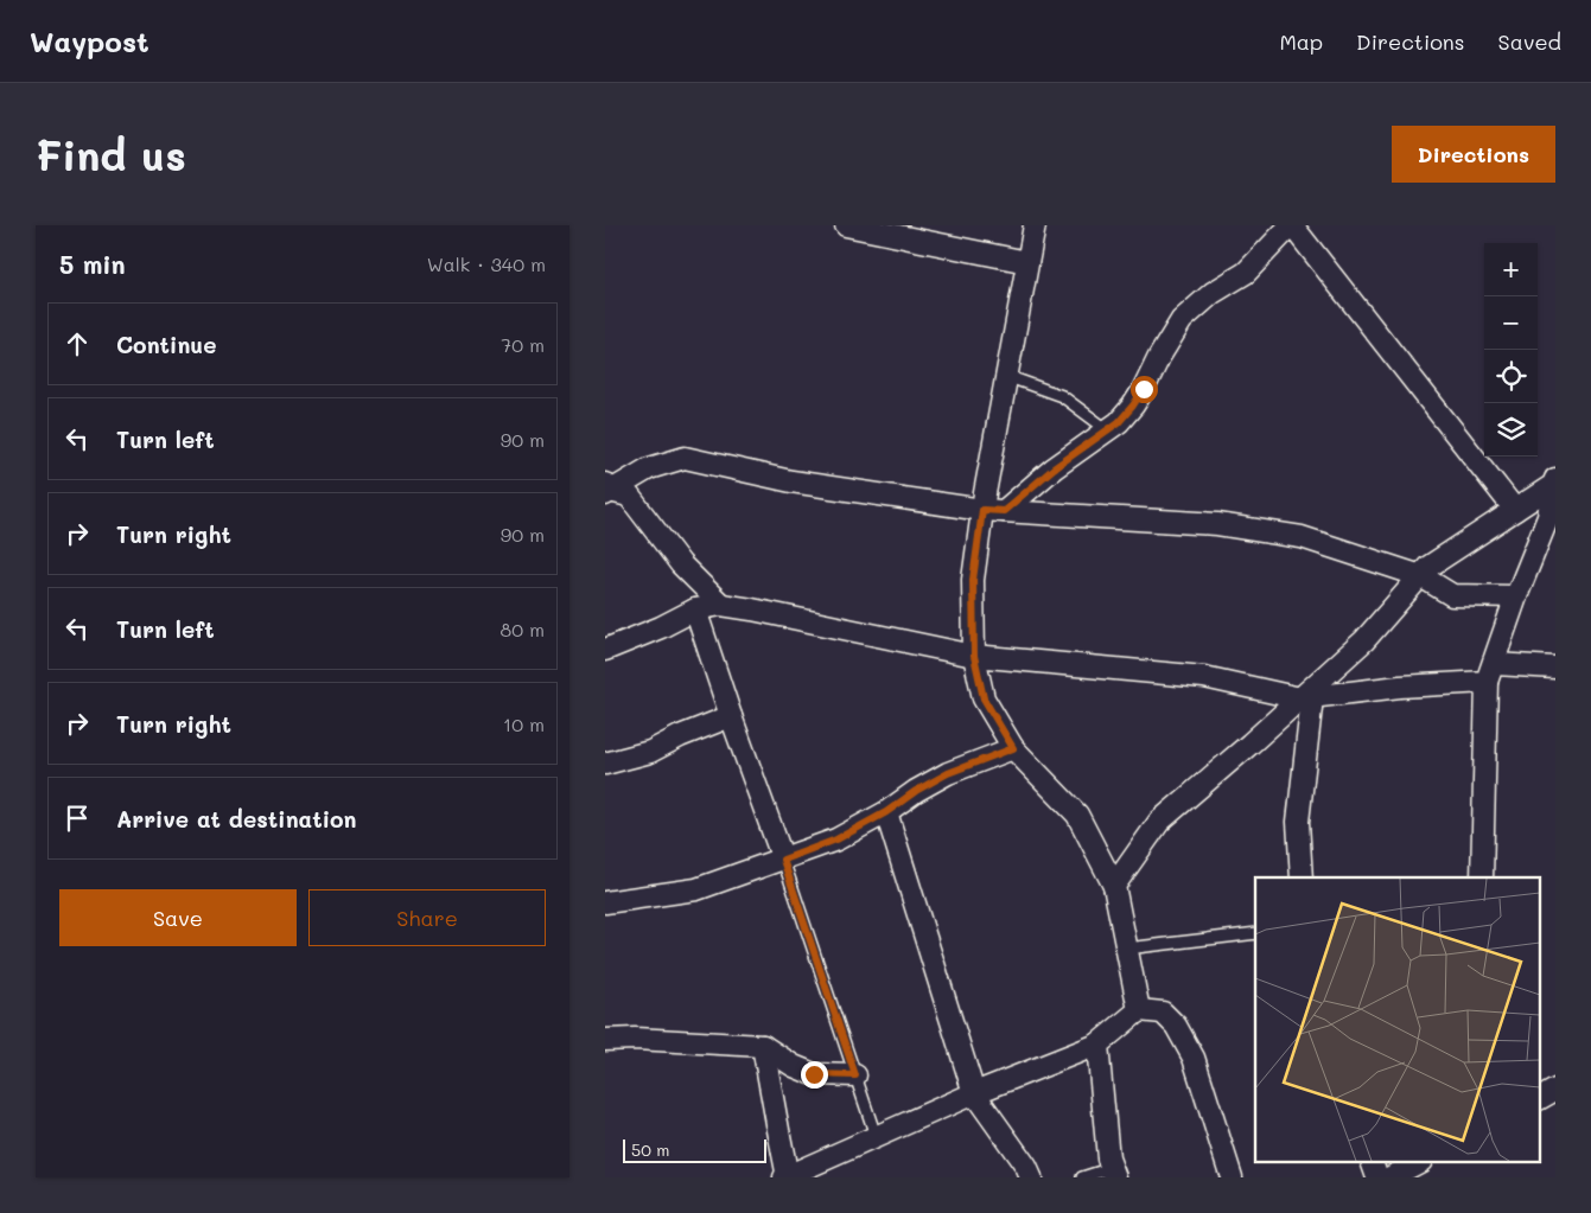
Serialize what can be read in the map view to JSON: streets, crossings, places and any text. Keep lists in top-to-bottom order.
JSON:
{
  "scale_bar": "50 m",
  "page": {
    "header": "Waypost",
    "nav": ["Map", "Directions", "Saved"],
    "buttons": [
      "Directions",
      ["Save", "Share"]
    ],
    "title": "Find us",
    "heading": ["5 min", "Walk · 340 m"],
    "map_buttons": ["+", "−"],
    "list": [
      ["Continue", "70 m"],
      ["Turn left", "90 m"],
      ["Turn right", "90 m"],
      ["Turn left", "80 m"],
      ["Turn right", "10 m"],
      "Arrive at destination"
    ],
    "scale": "50 m"
  }
}
